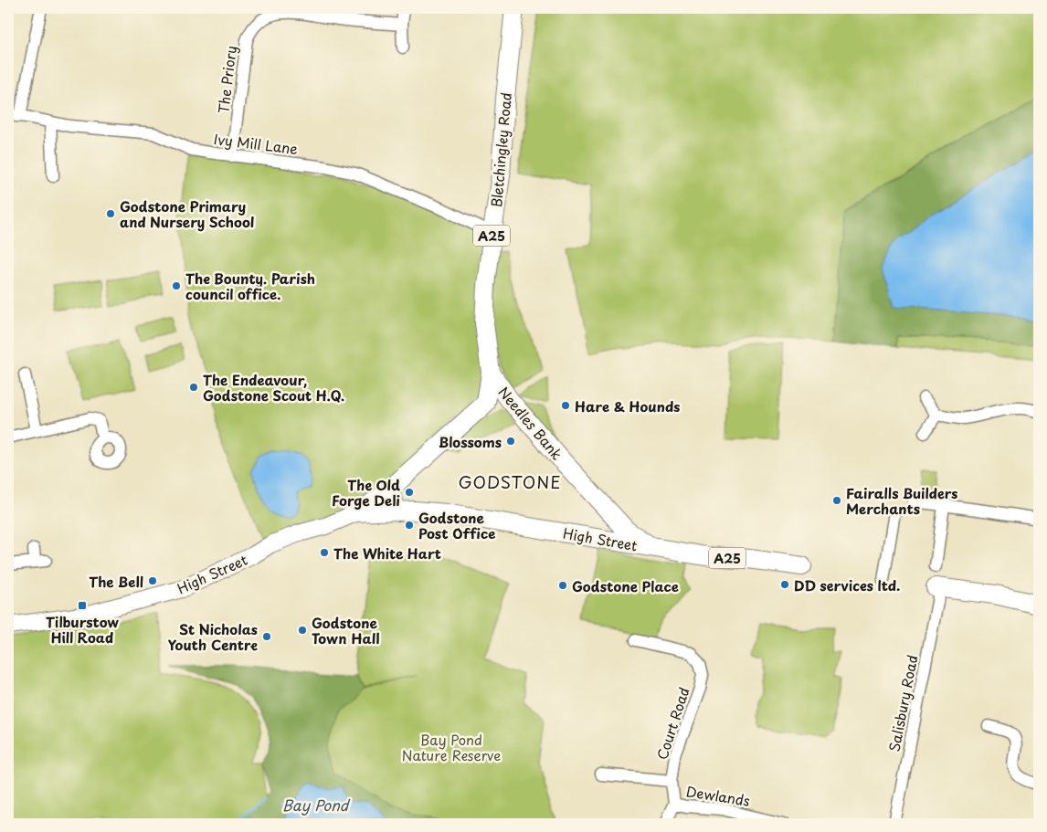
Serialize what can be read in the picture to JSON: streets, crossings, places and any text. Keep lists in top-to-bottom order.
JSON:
{
  "streets": {
    "main road": [
      "Bletchingley Road",
      "A25",
      "Needles Bank",
      "High Street"
    ],
    "street": [
      "The Priory",
      "Ivy Mill Lane",
      "Salisbury Road",
      "Court Road",
      "Dewlands"
    ]
  },
  "crossings": [
    ["The Priory", "Ivy Mill Lane"],
    ["Ivy Mill Lane", "Bletchingley Road"],
    ["Bletchingley Road", "A25"],
    ["Bletchingley Road", "Needles Bank"],
    ["A25", "Needles Bank"],
    ["Needles Bank", "High Street"],
    ["Court Road", "Dewlands"]
  ],
  "districts": ["GODSTONE"],
  "water": ["Bay Pond"],
  "parks": ["Bay Pond Nature Reserve"],
  "places": {
    "other": [
      "Godstone Primary and Nursery School",
      "The Bounty. Parish council office.",
      "The Endeavour, Godstone Scout H.Q.",
      "Hare & Hounds",
      "Blossoms",
      "The Old Forge Deli",
      "Fairalls Builders Merchants",
      "Godstone Post Office",
      "The White Hart",
      "The Bell",
      "DD services ltd.",
      "Godstone Place",
      "Godstone Town Hall",
      "St Nicholas Youth Centre"
    ],
    "transit": ["Tilburstow Hill Road"]
  }
}
